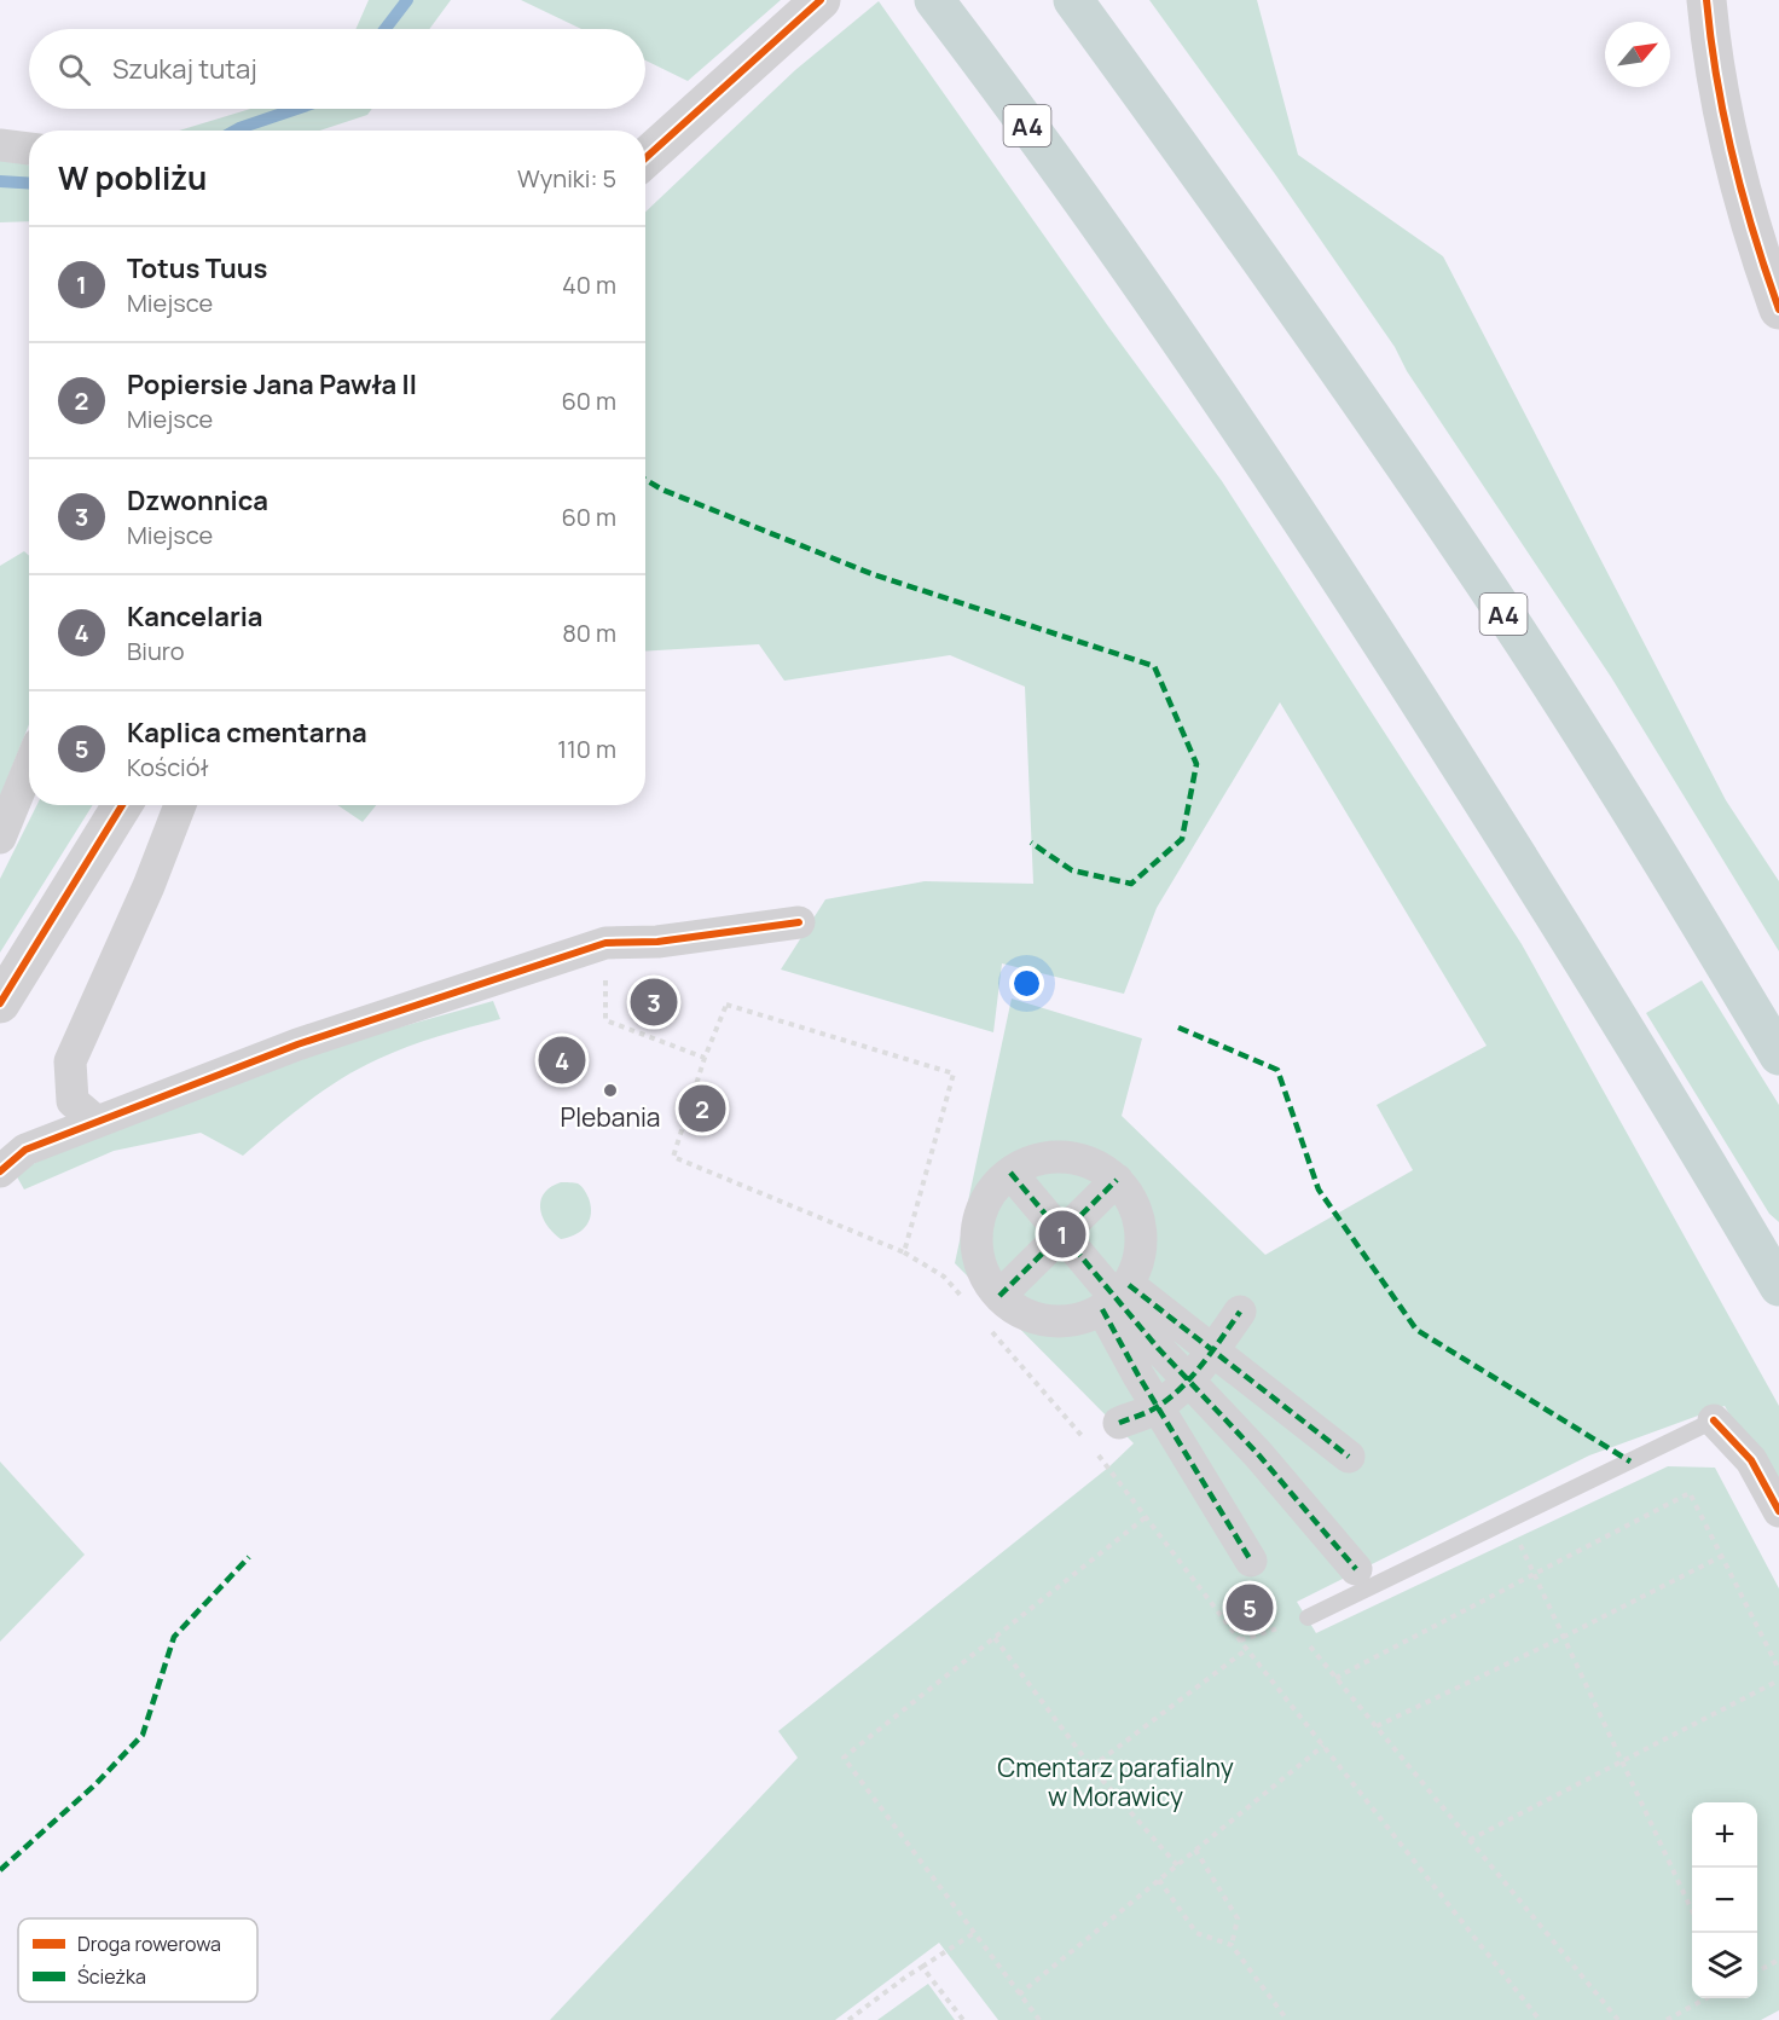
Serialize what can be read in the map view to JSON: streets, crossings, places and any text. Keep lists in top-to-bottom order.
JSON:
{
  "streets": {
    "highway": ["A4"]
  },
  "parks": ["Cmentarz parafialny w Morawicy"],
  "places": ["Plebania"],
  "legend": ["Droga rowerowa", "Ścieżka"],
  "north": "top right",
  "page": {
    "search": "Szukaj tutaj",
    "heading": ["W pobliżu", "Wyniki: 5"],
    "list": [
      {
        "mark": "1",
        "name": "Totus Tuus",
        "note": "Miejsce",
        "value": "40 m"
      },
      {
        "mark": "2",
        "name": "Popiersie Jana Pawła II",
        "note": "Miejsce",
        "value": "60 m"
      },
      {
        "mark": "3",
        "name": "Dzwonnica",
        "note": "Miejsce",
        "value": "60 m"
      },
      {
        "mark": "4",
        "name": "Kancelaria",
        "note": "Biuro",
        "value": "80 m"
      },
      {
        "mark": "5",
        "name": "Kaplica cmentarna",
        "note": "Kościół",
        "value": "110 m"
      }
    ],
    "pins": [
      "3",
      "4",
      "2",
      "1",
      "5"
    ],
    "map_buttons": ["+", "−"]
  }
}
